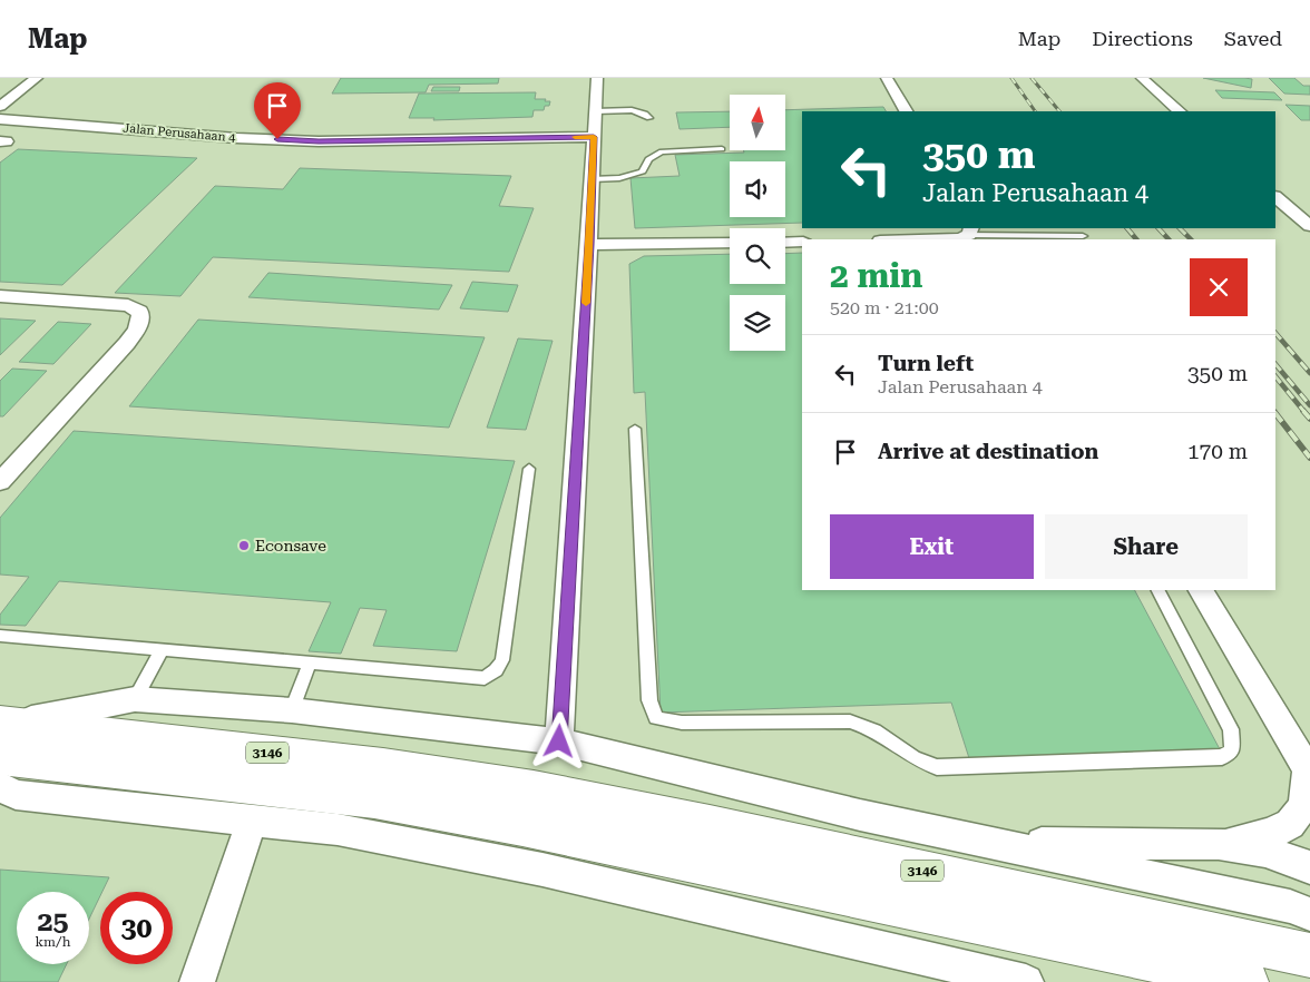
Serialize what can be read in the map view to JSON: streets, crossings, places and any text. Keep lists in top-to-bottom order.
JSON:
{
  "streets": {
    "main road": ["3146"],
    "street": ["Jalan Perusahaan 4"]
  },
  "places": ["Econsave"],
  "north": "top",
  "page": {
    "header": "Map",
    "nav": ["Map", "Directions", "Saved"],
    "turn": ["350 m", "Jalan Perusahaan 4"],
    "heading": ["2 min", "520 m · 21:00"],
    "list": [
      {
        "name": "Turn left",
        "note": "Jalan Perusahaan 4",
        "value": "350 m"
      },
      {
        "name": "Arrive at destination",
        "value": "170 m"
      }
    ],
    "buttons": ["Exit", "Share"],
    "speed": "25 km/h",
    "limit": "30"
  }
}
